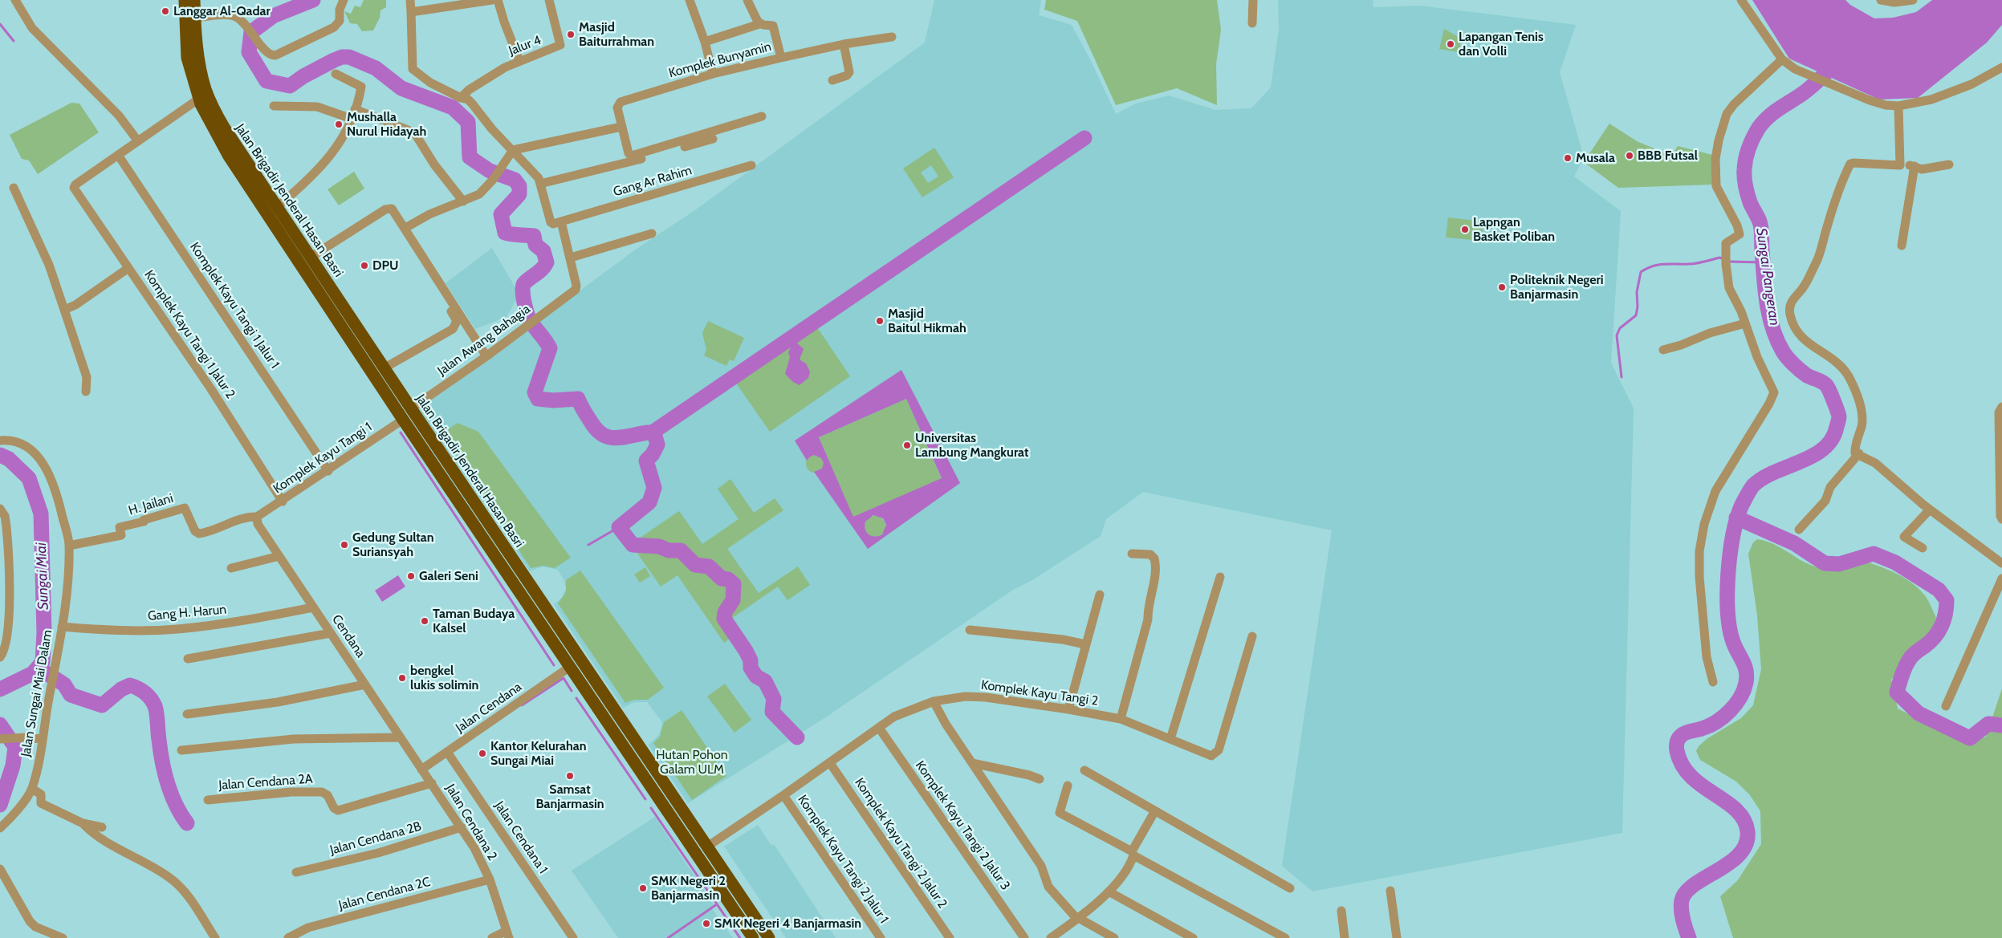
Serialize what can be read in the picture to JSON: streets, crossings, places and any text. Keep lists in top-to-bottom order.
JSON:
{
  "streets": {
    "highway": ["Jalan Brigadir Jenderal Hasan Basri"],
    "street": [
      "Jalur 4",
      "Komplek Bunyamin",
      "Gang Ar Rahim",
      "Komplek Kayu Tangi 1 Jalur 1",
      "Komplek Kayu Tangi 1 Jalur 2",
      "Jalan Awang Bahagia",
      "Komplek Kayu Tangi 1",
      "H. Jailani",
      "Gang H. Harun",
      "Cendana",
      "Jalan Sungai Miai Dalam",
      "Komplek Kayu Tangi 2",
      "Jalan Cendana",
      "Jalan Cendana 2A",
      "Jalan Cendana 2",
      "Komplek Kayu Tangi 2 Jalur 3",
      "Jalan Cendana 1",
      "Jalan Cendana 2B",
      "Komplek Kayu Tangi 2 Jalur 2",
      "Komplek Kayu Tangi 2 Jalur 1",
      "Jalan Cendana 2C"
    ]
  },
  "crossings": [
    ["Jalan Brigadir Jenderal Hasan Basri", "Jalan Awang Bahagia"],
    ["Jalan Brigadir Jenderal Hasan Basri", "Komplek Kayu Tangi 1"],
    ["Jalan Brigadir Jenderal Hasan Basri", "Komplek Kayu Tangi 2"],
    ["Jalan Brigadir Jenderal Hasan Basri", "Jalan Cendana"],
    ["Komplek Kayu Tangi 1 Jalur 1", "Komplek Kayu Tangi 1 Jalur 2"],
    ["Komplek Kayu Tangi 1 Jalur 1", "Komplek Kayu Tangi 1"],
    ["Komplek Kayu Tangi 1 Jalur 2", "Komplek Kayu Tangi 1"],
    ["Komplek Kayu Tangi 1", "H. Jailani"],
    ["Komplek Kayu Tangi 1", "Cendana"],
    ["H. Jailani", "Cendana"],
    ["H. Jailani", "Jalan Sungai Miai Dalam"],
    ["Gang H. Harun", "Cendana"],
    ["Gang H. Harun", "Jalan Sungai Miai Dalam"],
    ["Cendana", "Jalan Cendana"],
    ["Cendana", "Jalan Cendana 2"],
    ["Komplek Kayu Tangi 2", "Komplek Kayu Tangi 2 Jalur 3"],
    ["Komplek Kayu Tangi 2", "Komplek Kayu Tangi 2 Jalur 2"],
    ["Komplek Kayu Tangi 2", "Komplek Kayu Tangi 2 Jalur 1"],
    ["Jalan Cendana", "Jalan Cendana 2"],
    ["Jalan Cendana", "Jalan Cendana 1"],
    ["Jalan Cendana 2A", "Jalan Cendana 2"],
    ["Jalan Cendana 2", "Jalan Cendana 2B"],
    ["Jalan Cendana 2", "Jalan Cendana 2C"]
  ],
  "water": ["Sungai Pangeran", "Sungai Miai"],
  "parks": ["Hutan Pohon Galam ULM"],
  "places": [
    "Langgar Al-Qadar",
    "Masjid Baiturrahman",
    "Lapangan Tenis dan Volli",
    "Mushalla Nurul Hidayah",
    "BBB Futsal",
    "Musala",
    "Lapngan Basket Poliban",
    "DPU",
    "Politeknik Negeri Banjarmasin",
    "Masjid Baitul Hikmah",
    "Universitas Lambung Mangkurat",
    "Gedung Sultan Suriansyah",
    "Galeri Seni",
    "Taman Budaya Kalsel",
    "bengkel lukis solimin",
    "Kantor Kelurahan Sungai Miai",
    "Samsat Banjarmasin",
    "SMK Negeri 2 Banjarmasin",
    "SMK Negeri 4 Banjarmasin"
  ]
}
